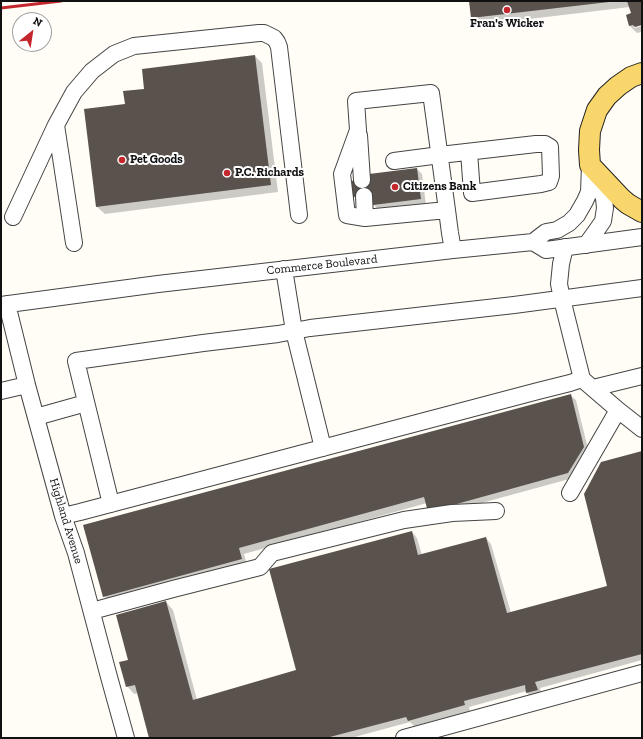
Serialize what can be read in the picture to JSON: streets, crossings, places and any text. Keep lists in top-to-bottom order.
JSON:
{
  "streets": {
    "street": ["Commerce Boulevard", "Highland Avenue"]
  },
  "crossings": [
    ["Commerce Boulevard", "Highland Avenue"]
  ],
  "places": [
    "Fran's Wicker",
    "Pet Goods",
    "P.C. Richards",
    "Citizens Bank"
  ],
  "north": "top right"
}
